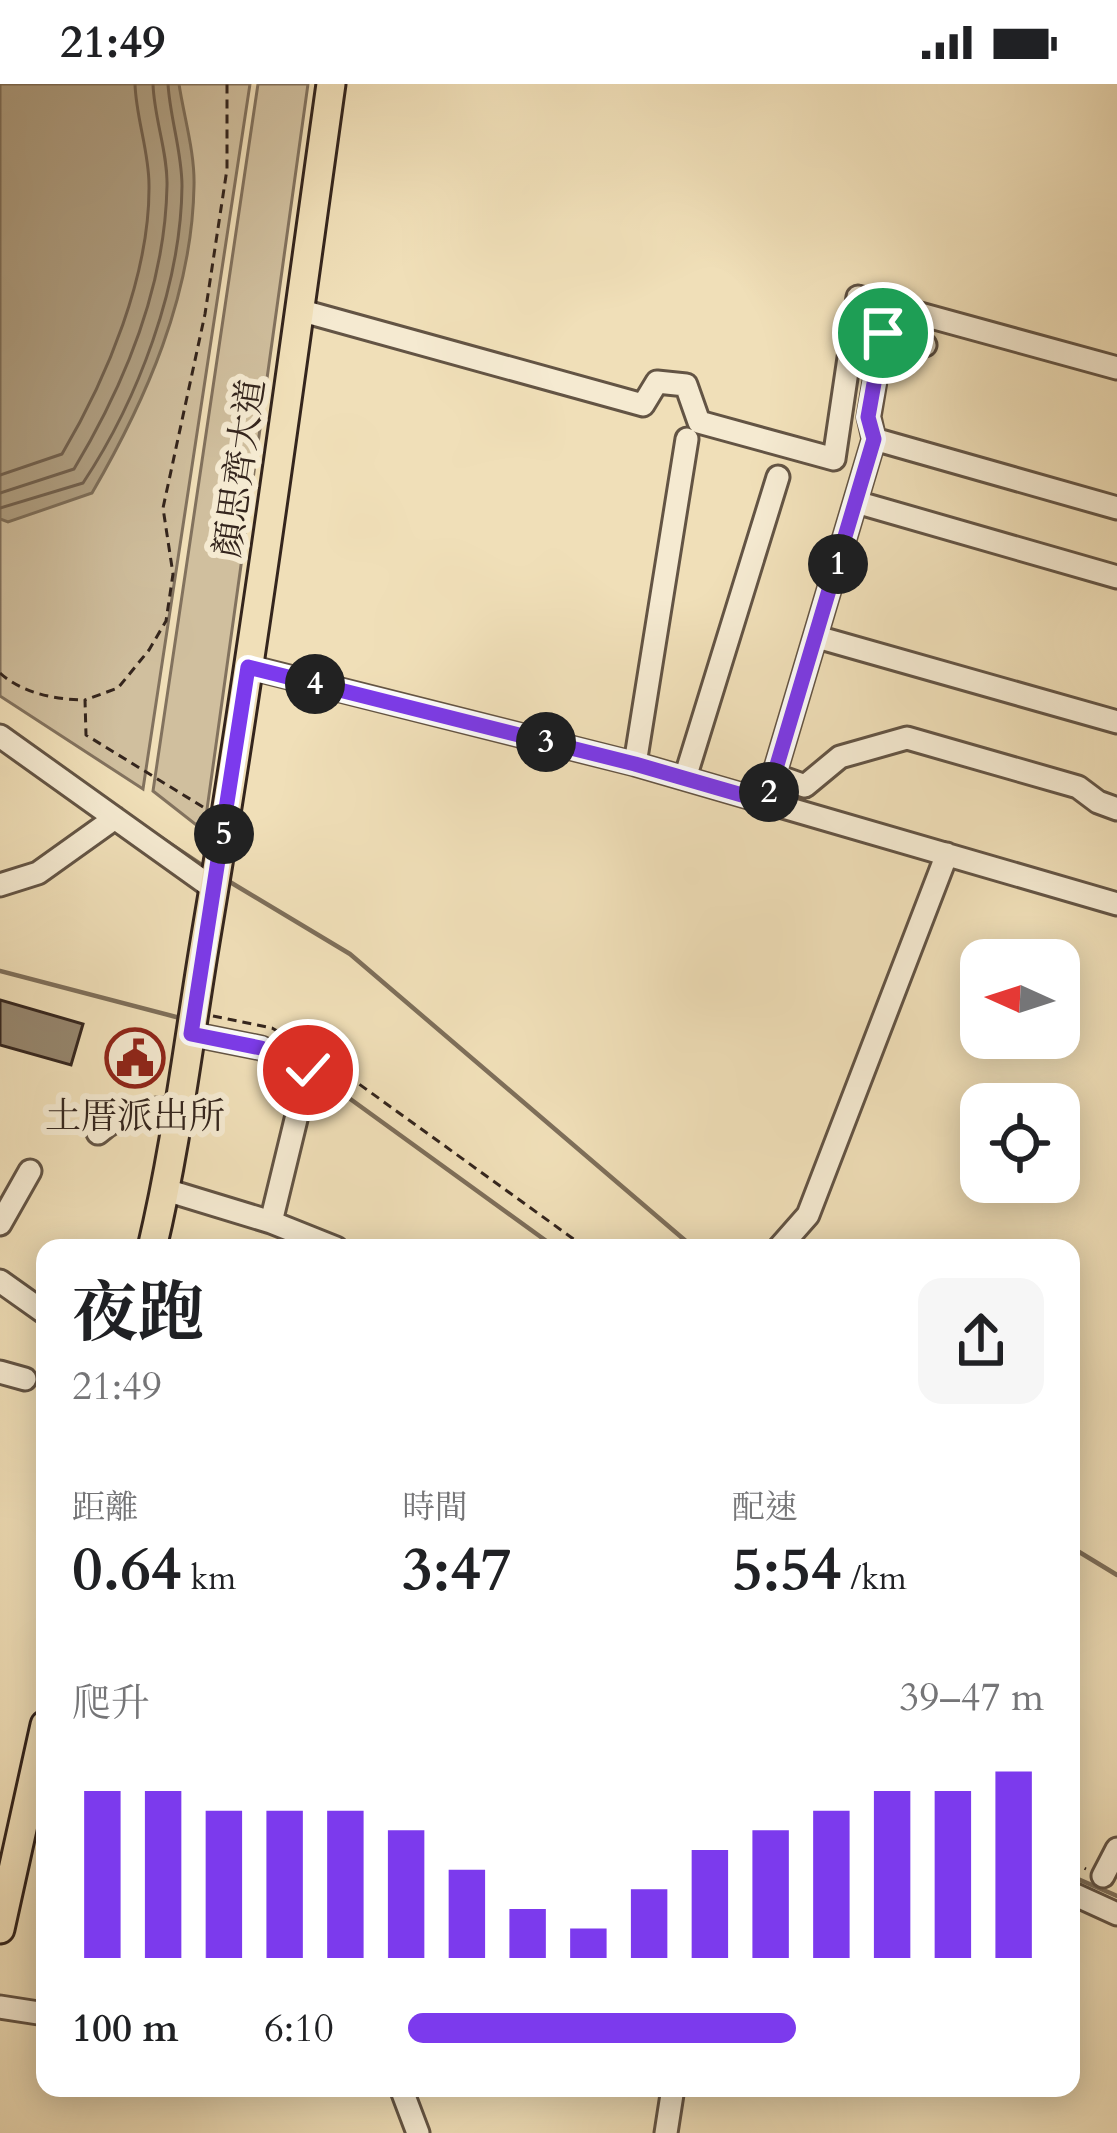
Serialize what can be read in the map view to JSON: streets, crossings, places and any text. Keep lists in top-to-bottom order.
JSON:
{
  "streets": {
    "main road": ["顏思齊大道"]
  },
  "places": {
    "public building": ["土厝派出所"]
  },
  "north": "left",
  "page": {
    "status": "21:49",
    "pins": [
      "1",
      "4",
      "3",
      "2",
      "5"
    ],
    "heading": ["夜跑", "21:49"],
    "stats": [
      ["距離", "0.64 km"],
      ["時間", "3:47"],
      ["配速", "5:54 /km"]
    ],
    "chart": ["爬升", "39–47 m"],
    "list": [
      {
        "name": "100 m",
        "note": "6:10"
      }
    ]
  }
}
